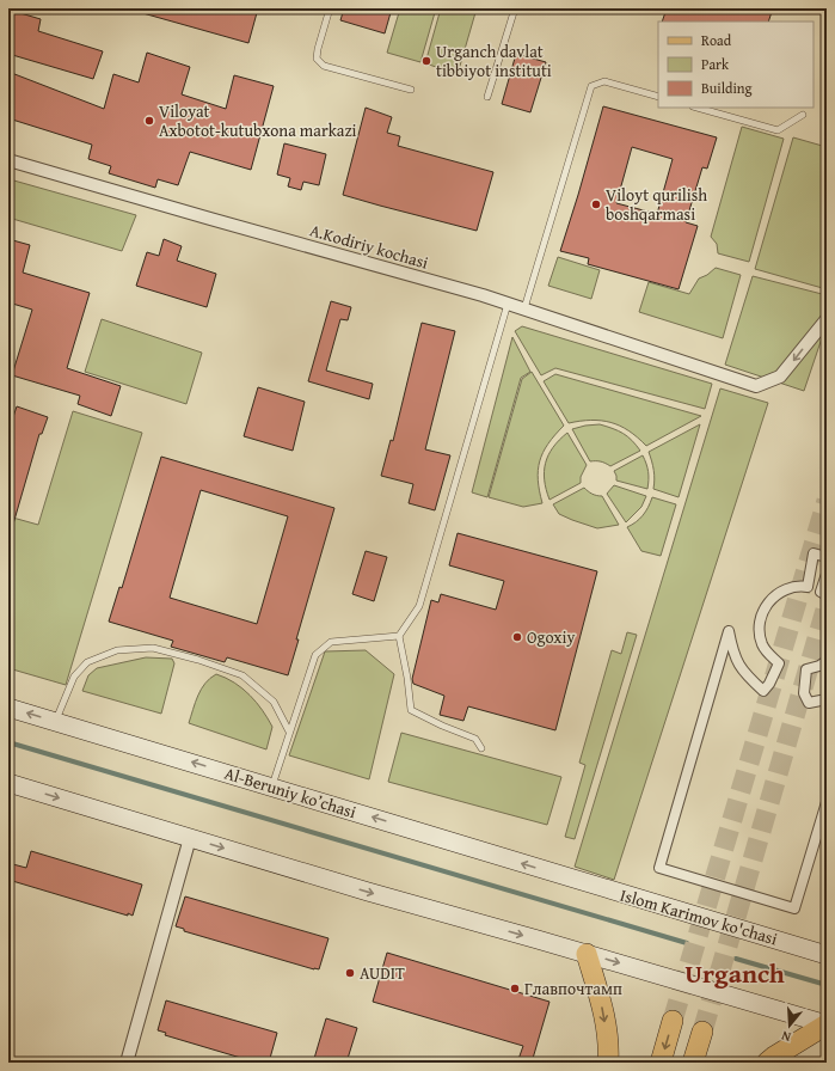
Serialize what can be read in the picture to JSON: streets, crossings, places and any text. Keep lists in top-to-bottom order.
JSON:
{
  "streets": {
    "main road": ["Al-Beruniy ko’chasi", "Islom Karimov ko'chasi"],
    "street": ["A.Kodiriy kochasi"]
  },
  "crossings": [
    ["Al-Beruniy ko’chasi", "Islom Karimov ko'chasi"]
  ],
  "districts": ["Urganch"],
  "places": [
    "Urganch davlat tibbiyot instituti",
    "Viloyat Axbotot-kutubxona markazi",
    "Viloyt qurilish boshqarmasi",
    "Ogoxiy",
    "AUDIT",
    "Главпочтамп"
  ],
  "legend": ["Road", "Park", "Building"],
  "north": "bottom"
}
